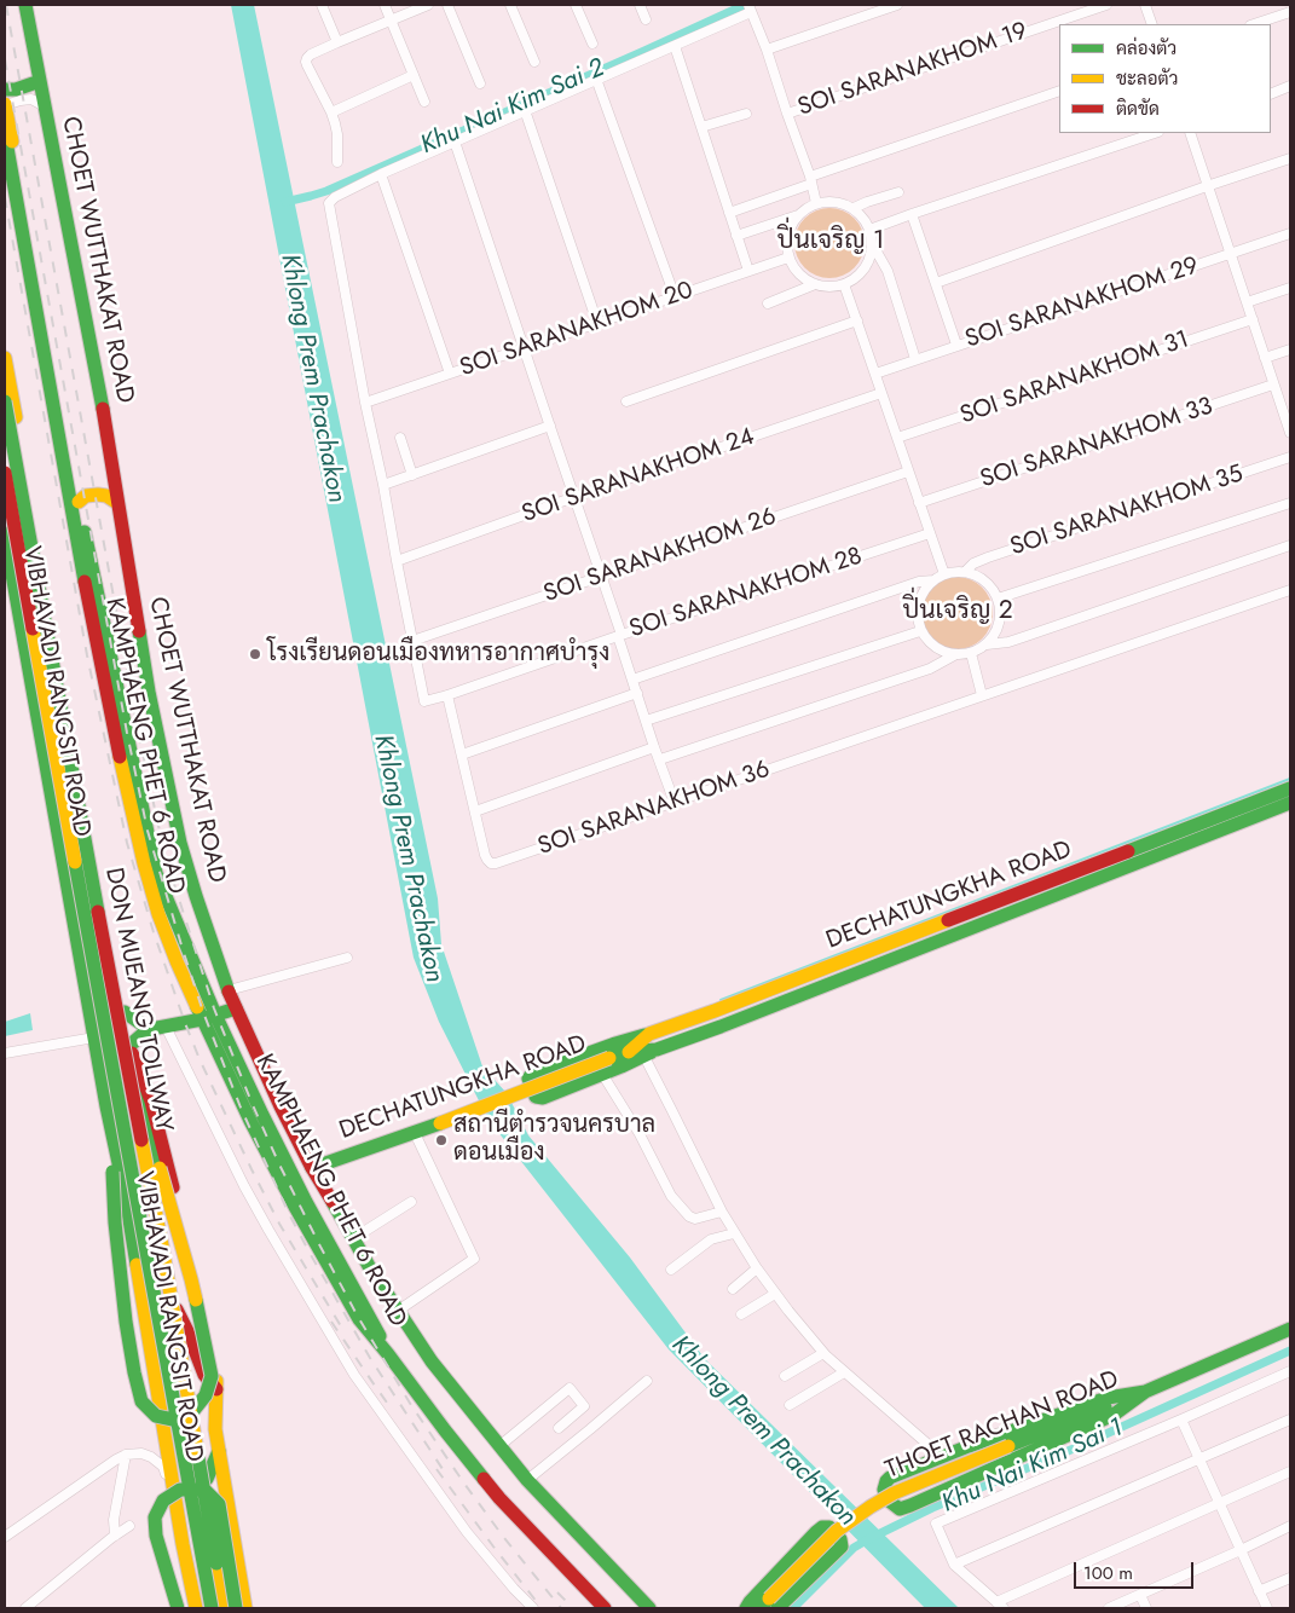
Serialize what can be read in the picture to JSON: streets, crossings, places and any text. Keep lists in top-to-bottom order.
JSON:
{
  "streets": {
    "main road": [
      "CHOET WUTTHAKAT ROAD",
      "VIBHAVADI RANGSIT ROAD",
      "KAMPHAENG PHET 6 ROAD",
      "DECHATUNGKHA ROAD",
      "DON MUEANG TOLLWAY",
      "THOET RACHAN ROAD"
    ],
    "street": [
      "SOI SARANAKHOM 19",
      "SOI SARANAKHOM 29",
      "SOI SARANAKHOM 20",
      "SOI SARANAKHOM 31",
      "SOI SARANAKHOM 33",
      "SOI SARANAKHOM 24",
      "SOI SARANAKHOM 35",
      "SOI SARANAKHOM 26",
      "SOI SARANAKHOM 28",
      "SOI SARANAKHOM 36"
    ]
  },
  "crossings": [
    ["CHOET WUTTHAKAT ROAD", "DECHATUNGKHA ROAD"],
    ["SOI SARANAKHOM 26", "SOI SARANAKHOM 28"],
    ["SOI SARANAKHOM 28", "SOI SARANAKHOM 36"]
  ],
  "districts": ["ปิ่นเจริญ 1", "ปิ่นเจริญ 2"],
  "water": ["Khu Nai Kim Sai 2", "Khlong Prem Prachakon", "Khu Nai Kim Sai 1"],
  "places": ["โรงเรียนดอนเมืองทหารอากาศบำรุง", "สถานีตำรวจนครบาล ดอนเมือง"],
  "legend": ["คล่องตัว", "ชะลอตัว", "ติดขัด"],
  "scale_bar": "100 m"
}
